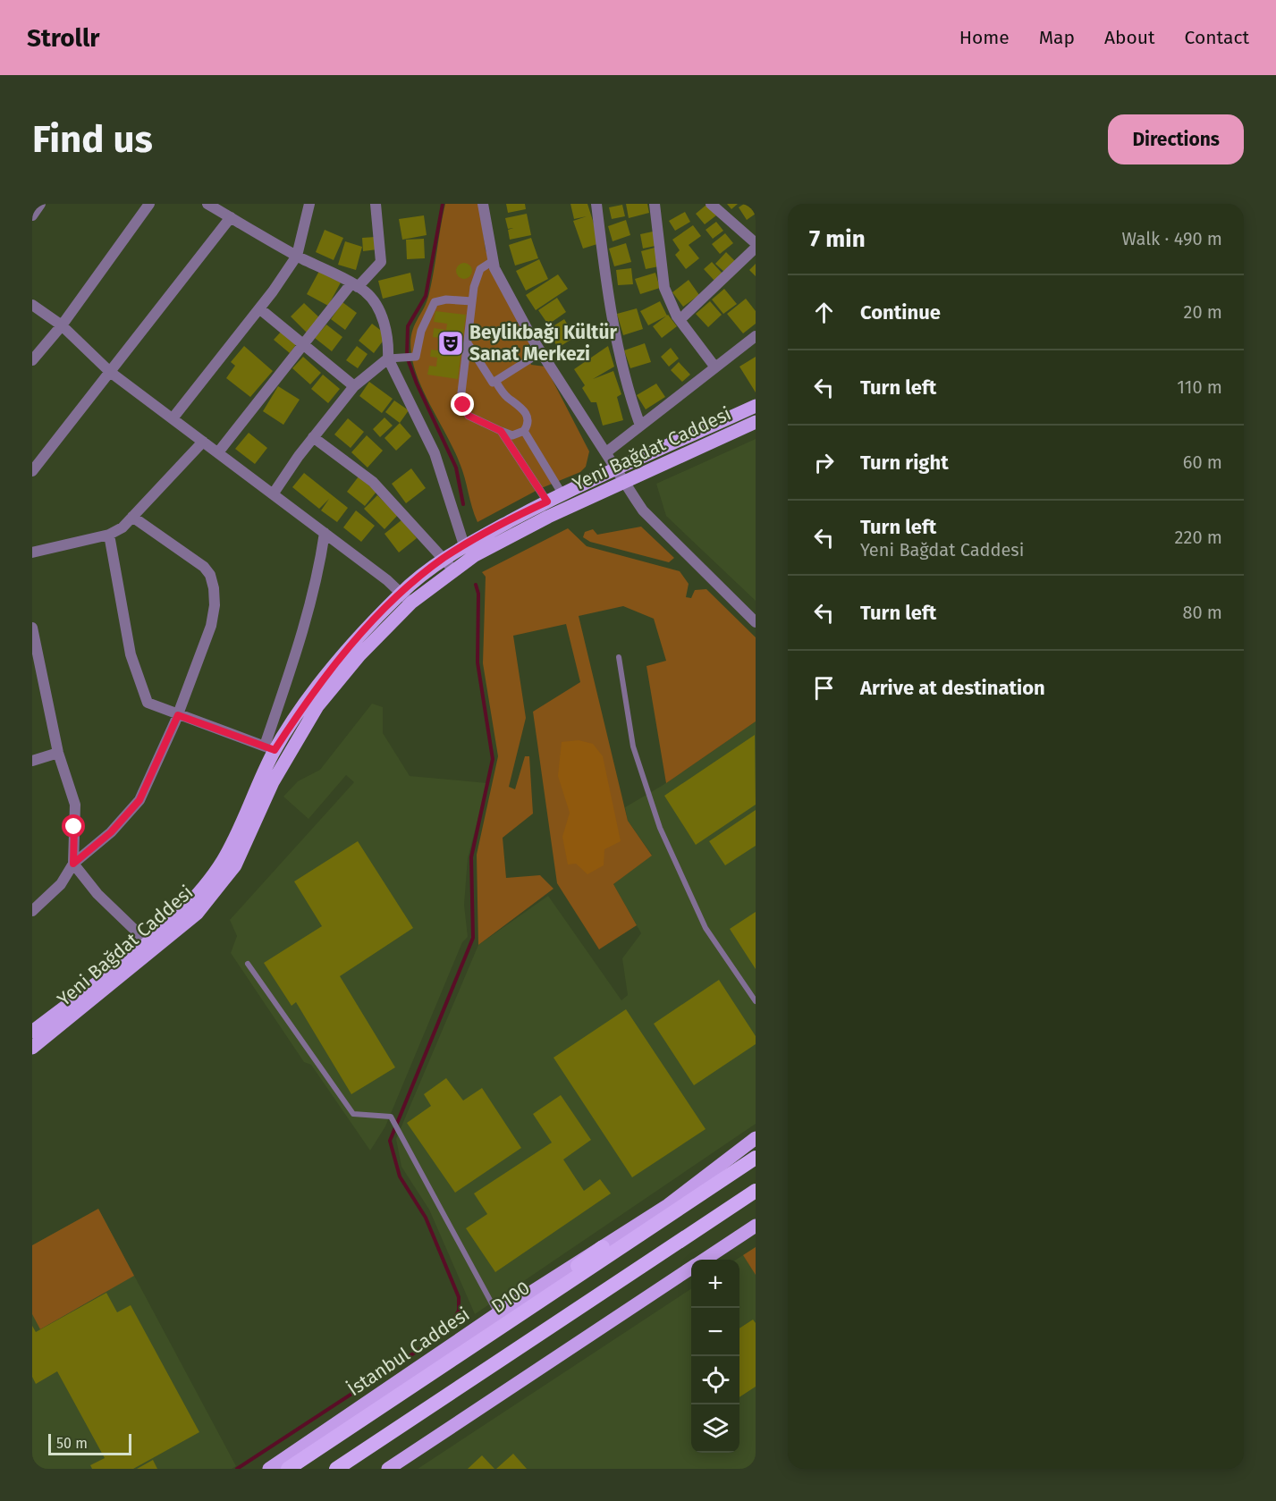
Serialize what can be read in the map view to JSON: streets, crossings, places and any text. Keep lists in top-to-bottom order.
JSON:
{
  "streets": {
    "highway": ["D100"],
    "main road": ["Yeni Bağdat Caddesi", "İstanbul Caddesi"]
  },
  "places": {
    "theatre": ["Beylikbağı Kültür Sanat Merkezi"]
  },
  "scale_bar": "50 m",
  "page": {
    "header": "Strollr",
    "nav": [
      "Home",
      "Map",
      "About",
      "Contact"
    ],
    "buttons": "Directions",
    "title": "Find us",
    "heading": ["7 min", "Walk · 490 m"],
    "list": [
      ["Continue", "20 m"],
      ["Turn left", "110 m"],
      ["Turn right", "60 m"],
      ["Turn left", "Yeni Bağdat Caddesi", "220 m"],
      ["Turn left", "80 m"],
      "Arrive at destination"
    ],
    "map_buttons": ["+", "−"],
    "scale": "50 m"
  }
}
